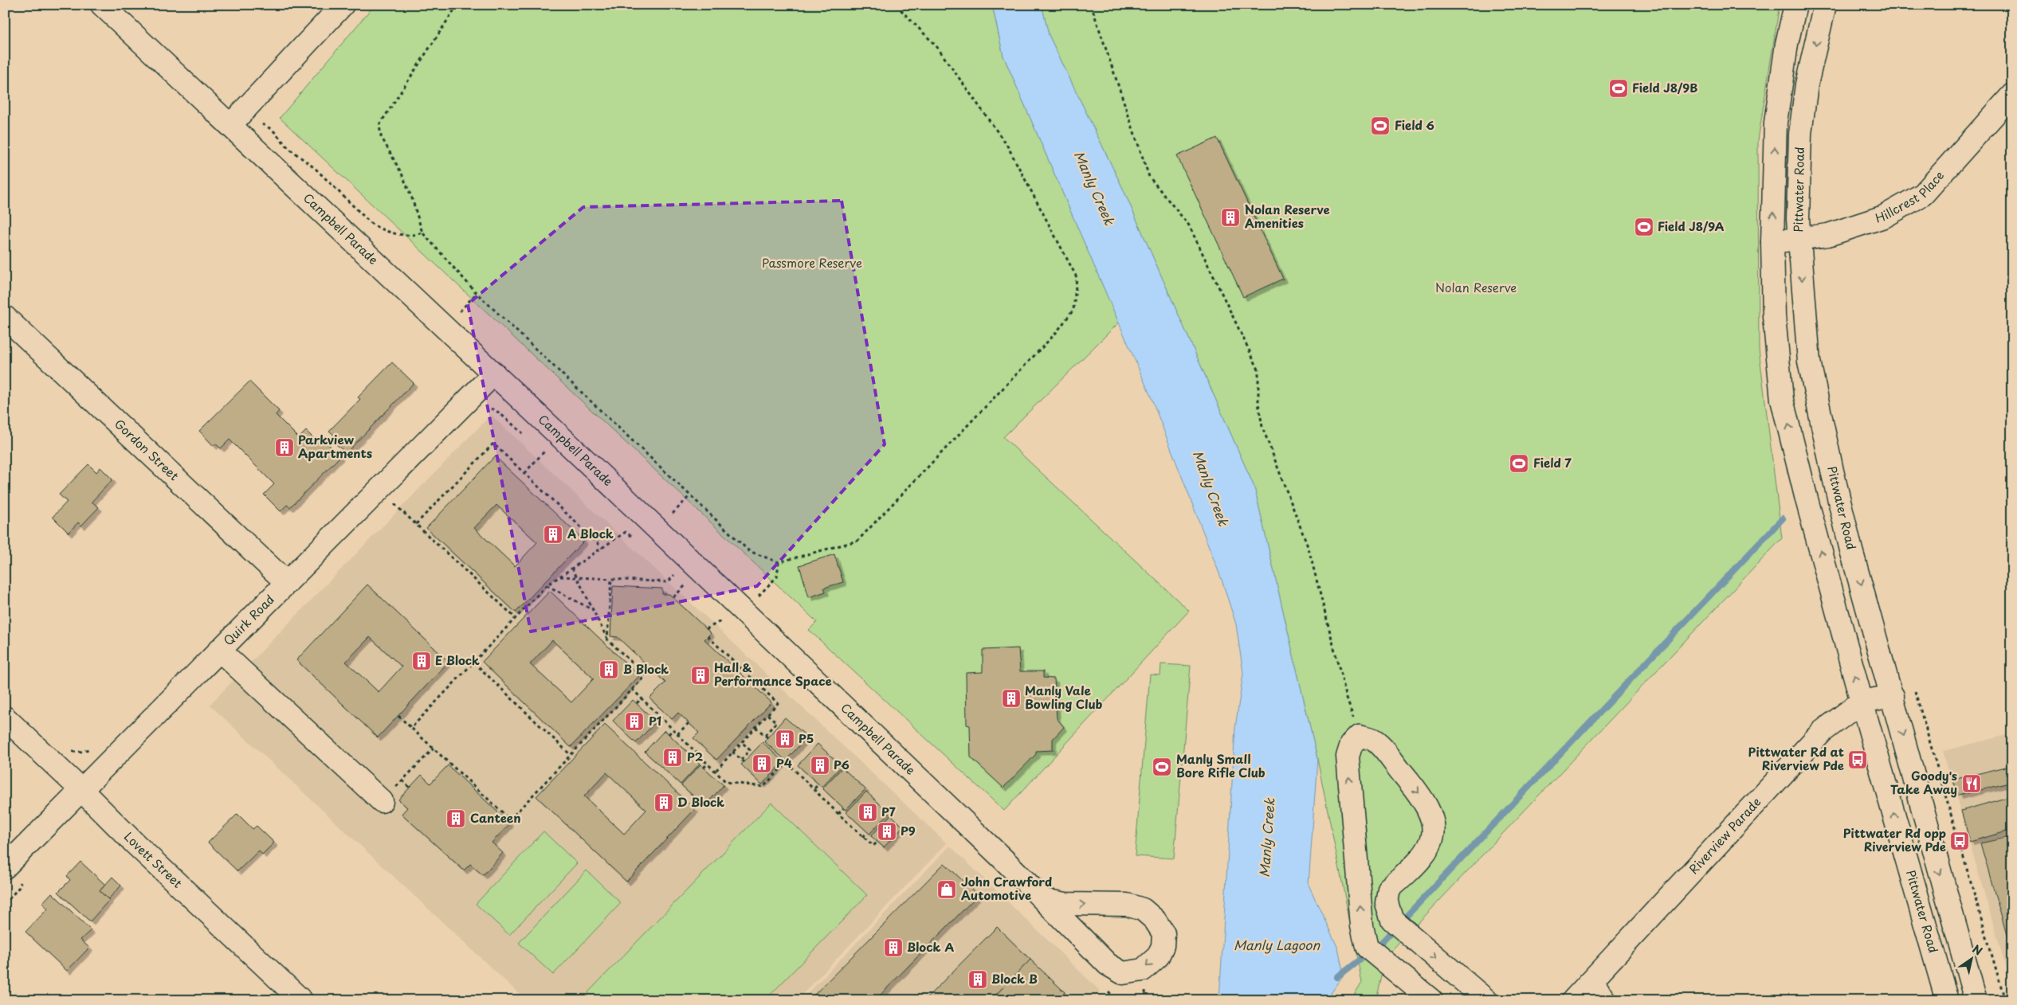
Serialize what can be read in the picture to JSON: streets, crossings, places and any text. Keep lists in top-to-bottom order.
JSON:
{
  "streets": {
    "street": [
      "Pittwater Road",
      "Hillcrest Place",
      "Campbell Parade",
      "Gordon Street",
      "Quirk Road",
      "Riverview Parade",
      "Lovett Street"
    ]
  },
  "crossings": [
    ["Pittwater Road", "Hillcrest Place"],
    ["Pittwater Road", "Riverview Parade"],
    ["Campbell Parade", "Quirk Road"],
    ["Gordon Street", "Quirk Road"],
    ["Quirk Road", "Lovett Street"]
  ],
  "water": ["Manly Creek", "Manly Lagoon"],
  "parks": ["Passmore Reserve", "Nolan Reserve"],
  "places": {
    "sports": [
      "Field J8/9B",
      "Field 6",
      "Field J8/9A",
      "Field 7",
      "Manly Small Bore Rifle Club"
    ],
    "building": [
      "Nolan Reserve Amenities",
      "Parkview Apartments",
      "A Block",
      "E Block",
      "B Block",
      "Hall & Performance Space",
      "Manly Vale Bowling Club",
      "P1",
      "P5",
      "P2",
      "P4",
      "P6",
      "D Block",
      "P7",
      "Canteen",
      "P9",
      "Block A",
      "Block B"
    ],
    "bus stop": ["Pittwater Rd at Riverview Pde", "Pittwater Rd opp Riverview Pde"],
    "restaurant": ["Goody's Take Away"],
    "shop": ["John Crawford Automotive"]
  },
  "north": "top right"
}
